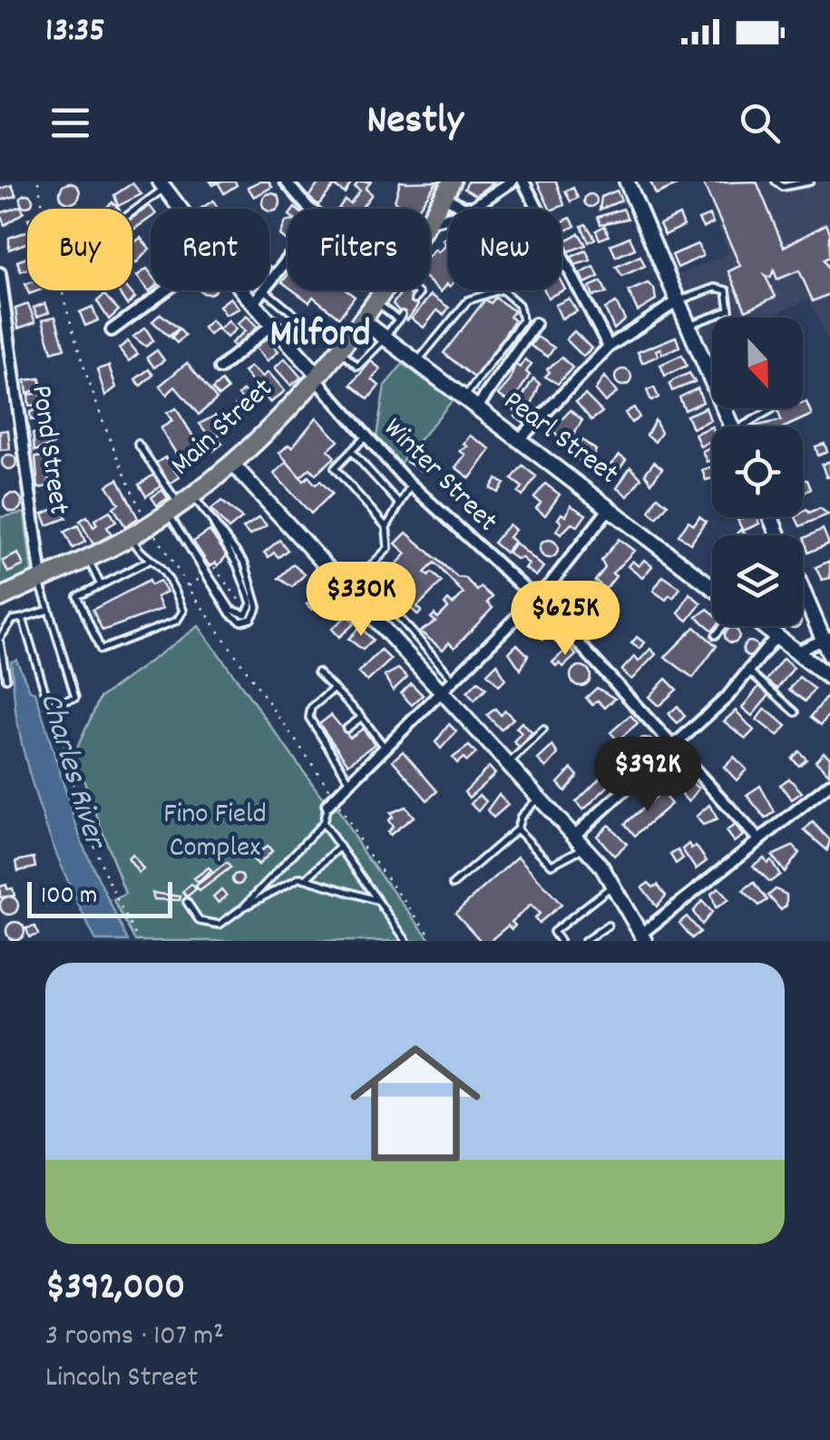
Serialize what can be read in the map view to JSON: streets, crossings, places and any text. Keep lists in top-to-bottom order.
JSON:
{
  "streets": {
    "main road": ["Main Street", "Pearl Street"],
    "street": ["Pond Street", "Winter Street"]
  },
  "crossings": [
    ["Main Street", "Pearl Street"],
    ["Main Street", "Pond Street"],
    ["Main Street", "Winter Street"]
  ],
  "districts": ["Milford"],
  "water": ["Charles River"],
  "parks": ["Fino Field Complex"],
  "scale_bar": "100 m",
  "north": "bottom",
  "page": {
    "status": "13:35",
    "header": "Nestly",
    "chip": [
      "Buy",
      "Rent",
      "Filters",
      "New"
    ],
    "price": ["$330K", "$625K", "$392K"],
    "scale": "100 m",
    "list": [
      {
        "name": "$392,000",
        "note": "3 rooms · 107 m² · Lincoln Street"
      }
    ]
  }
}
